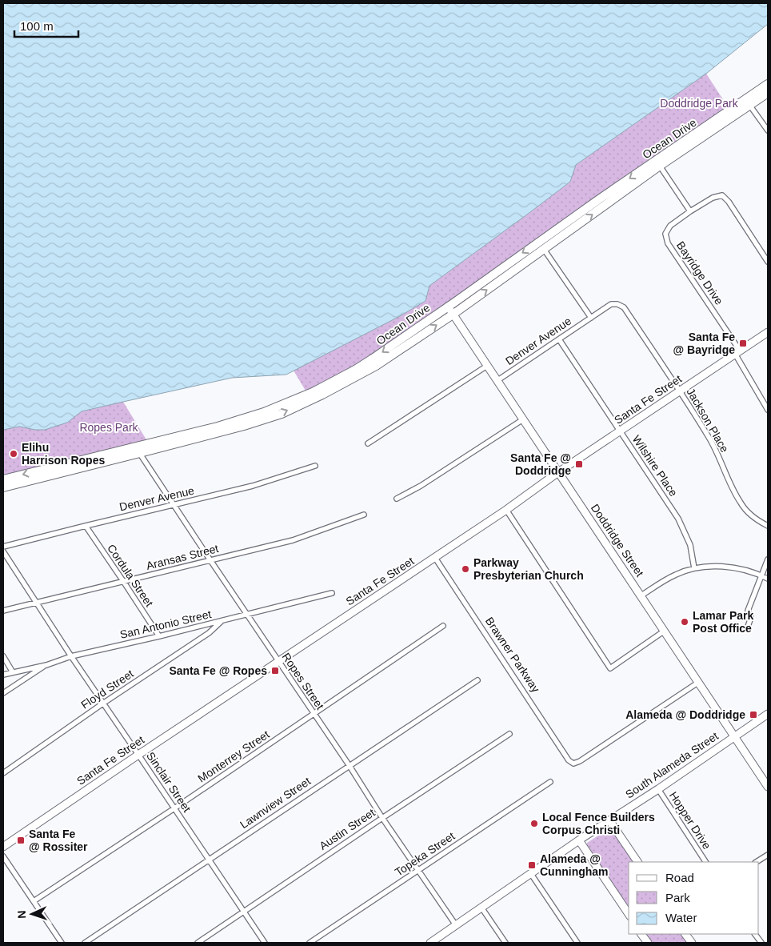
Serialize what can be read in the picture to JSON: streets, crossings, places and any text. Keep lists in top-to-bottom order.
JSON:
{
  "streets": {
    "main road": [
      "Ocean Drive",
      "Santa Fe Street",
      "Doddridge Street",
      "South Alameda Street"
    ],
    "street": [
      "Bayridge Drive",
      "Denver Avenue",
      "Jackson Place",
      "Wilshire Place",
      "Aransas Street",
      "Cordula Street",
      "San Antonio Street",
      "Brawner Parkway",
      "Ropes Street",
      "Floyd Street",
      "Monterrey Street",
      "Sinclair Street",
      "Lawnview Street",
      "Hopper Drive",
      "Austin Street",
      "Topeka Street"
    ]
  },
  "crossings": [
    ["Ocean Drive", "Doddridge Street"],
    ["Ocean Drive", "Ropes Street"],
    ["Bayridge Drive", "Santa Fe Street"],
    ["Denver Avenue", "Jackson Place"],
    ["Denver Avenue", "Wilshire Place"],
    ["Denver Avenue", "Doddridge Street"],
    ["Denver Avenue", "Cordula Street"],
    ["Denver Avenue", "Ropes Street"],
    ["Santa Fe Street", "Jackson Place"],
    ["Santa Fe Street", "Wilshire Place"],
    ["Santa Fe Street", "Doddridge Street"],
    ["Santa Fe Street", "Brawner Parkway"],
    ["Santa Fe Street", "Ropes Street"],
    ["Santa Fe Street", "Sinclair Street"],
    ["Doddridge Street", "Brawner Parkway"],
    ["Doddridge Street", "South Alameda Street"],
    ["Aransas Street", "Cordula Street"],
    ["Aransas Street", "Ropes Street"],
    ["Aransas Street", "Sinclair Street"],
    ["Cordula Street", "San Antonio Street"],
    ["San Antonio Street", "Ropes Street"],
    ["San Antonio Street", "Floyd Street"],
    ["San Antonio Street", "Sinclair Street"],
    ["Ropes Street", "Monterrey Street"],
    ["Ropes Street", "South Alameda Street"],
    ["Ropes Street", "Lawnview Street"],
    ["Ropes Street", "Austin Street"],
    ["Ropes Street", "Topeka Street"],
    ["Floyd Street", "Sinclair Street"],
    ["Monterrey Street", "Sinclair Street"],
    ["South Alameda Street", "Hopper Drive"],
    ["Sinclair Street", "Lawnview Street"],
    ["Sinclair Street", "Austin Street"]
  ],
  "parks": ["Doddridge Park", "Ropes Park"],
  "places": {
    "transit": [
      "Santa Fe @ Bayridge",
      "Santa Fe @ Doddridge",
      "Santa Fe @ Ropes",
      "Alameda @ Doddridge",
      "Santa Fe @ Rossiter",
      "Alameda @ Cunningham"
    ],
    "other": [
      "Elihu Harrison Ropes",
      "Parkway Presbyterian Church",
      "Lamar Park Post Office",
      "Local Fence Builders Corpus Christi"
    ]
  },
  "legend": ["Road", "Park", "Water"],
  "scale_bar": "100 m",
  "north": "left"
}
